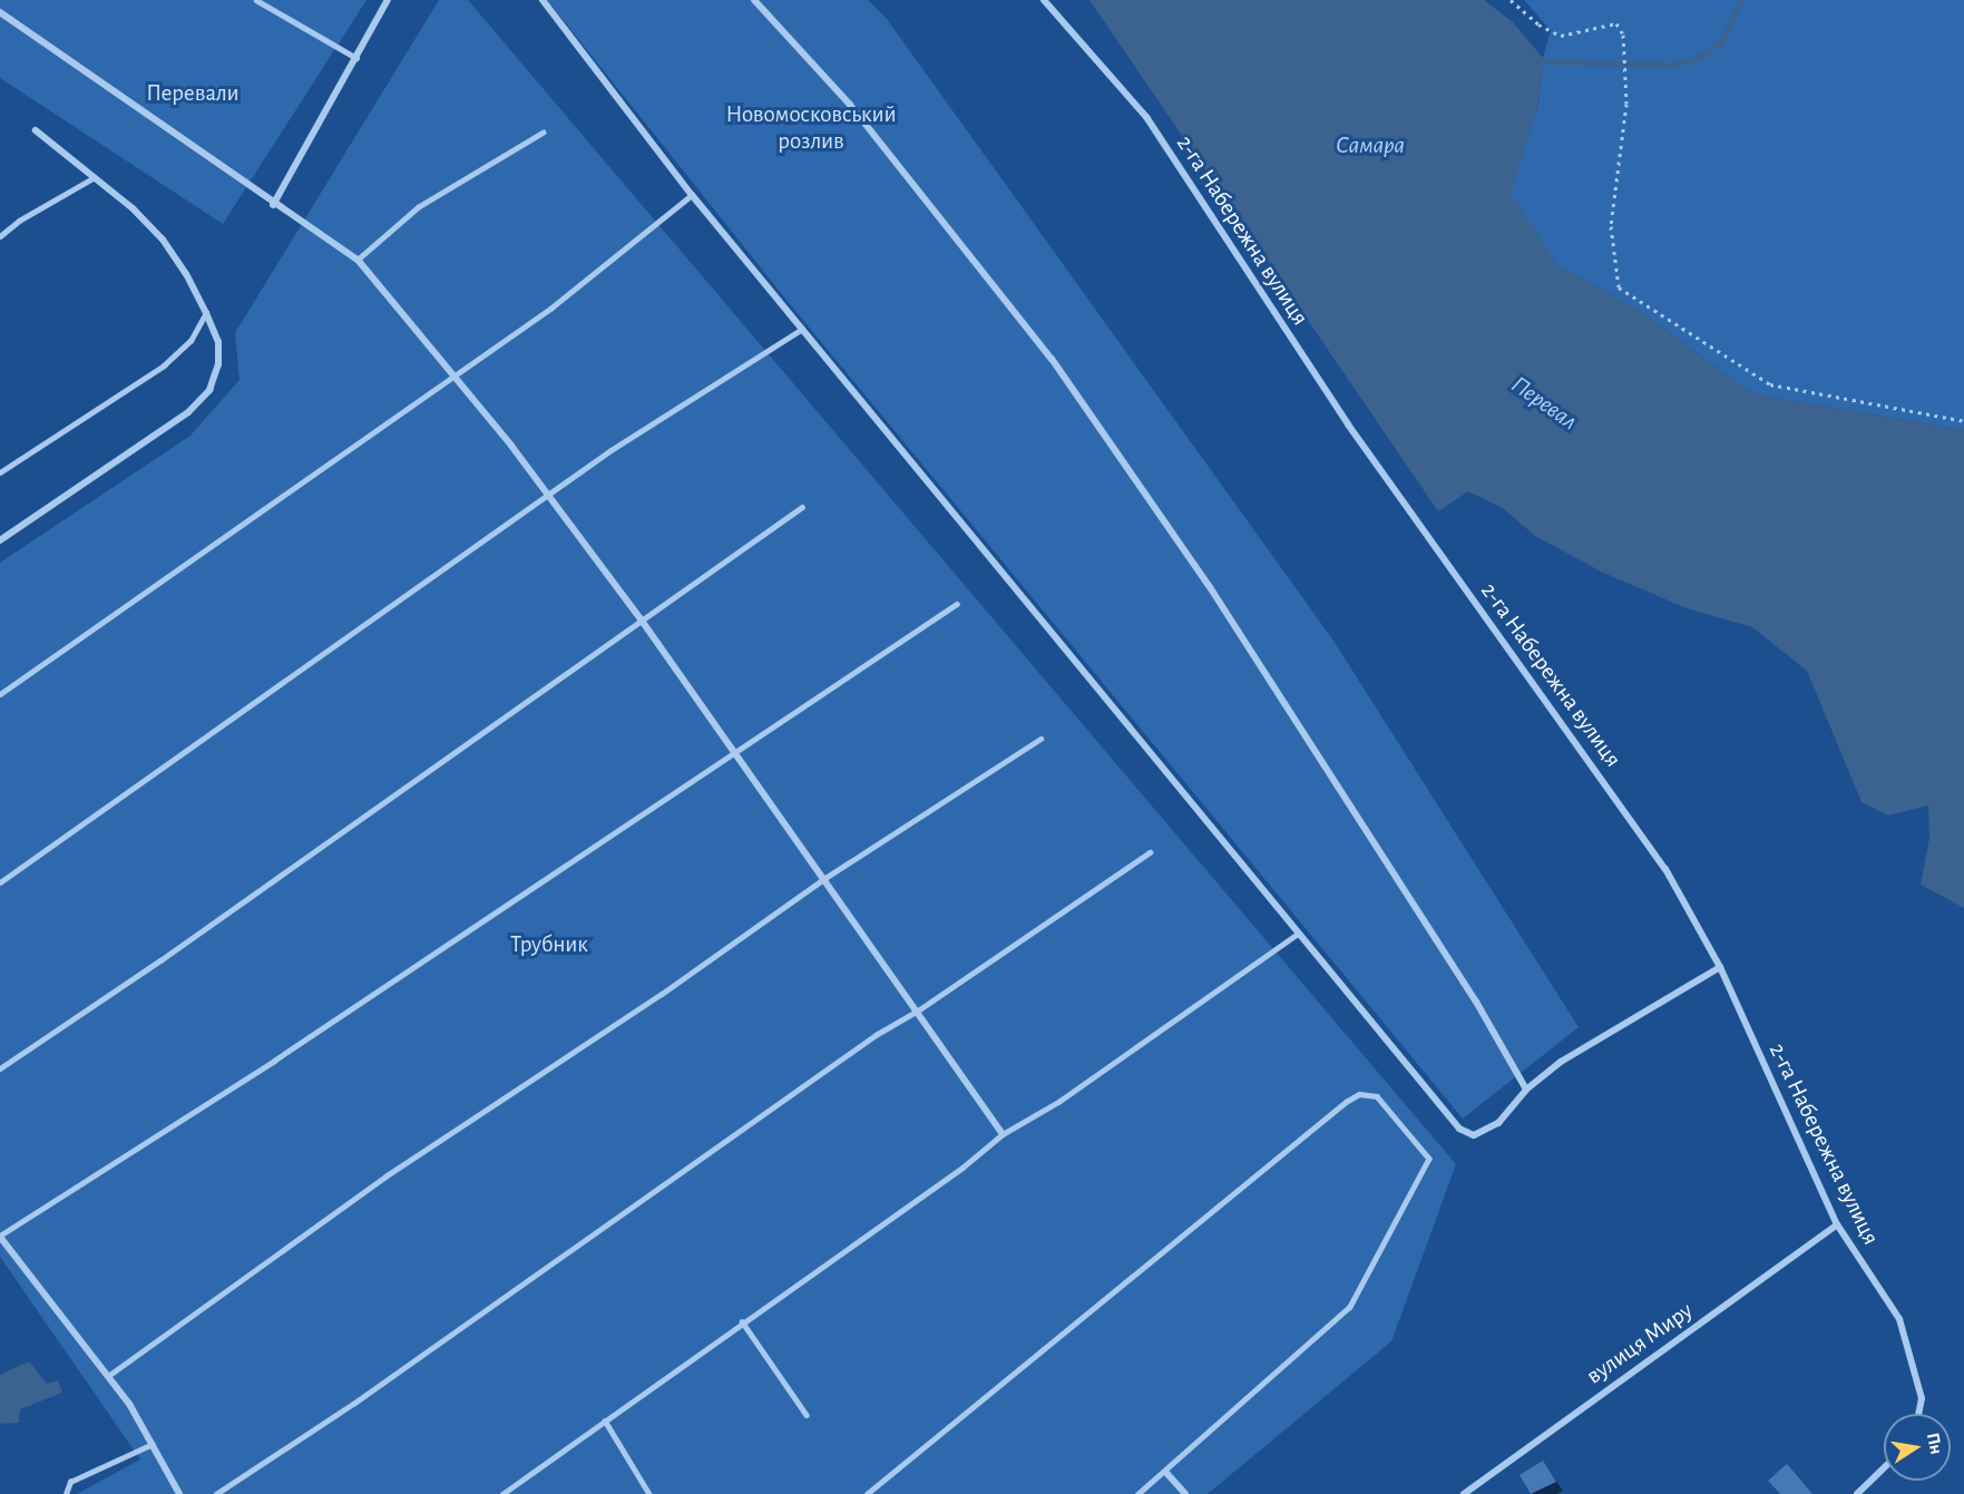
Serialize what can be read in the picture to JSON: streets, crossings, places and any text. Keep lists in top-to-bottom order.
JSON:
{
  "streets": {
    "street": ["2-га Набережна вулиця", "вулиця Миру"]
  },
  "crossings": [
    ["2-га Набережна вулиця", "вулиця Миру"]
  ],
  "water": ["Самара", "Перевал"],
  "parks": ["Перевали", "Новомосковський розлив", "Трубник"],
  "north": "right"
}
